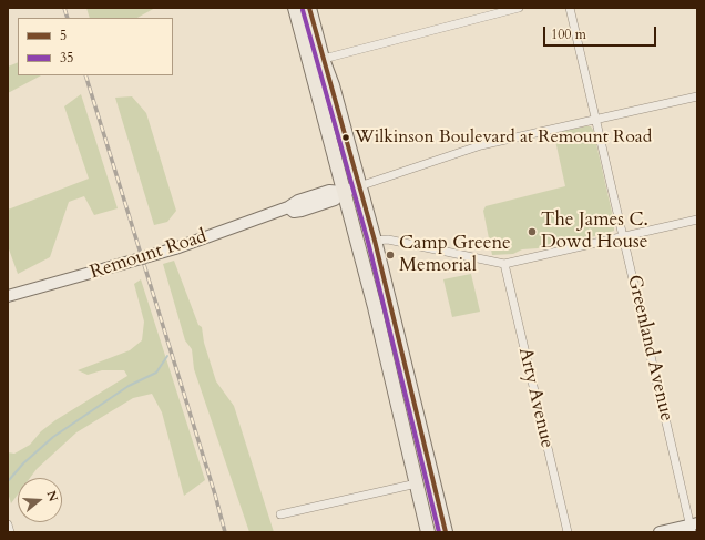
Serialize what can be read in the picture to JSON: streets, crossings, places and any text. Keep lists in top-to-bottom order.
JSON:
{
  "streets": {
    "main road": ["Remount Road"],
    "street": ["Greenland Avenue", "Arty Avenue"]
  },
  "crossings": [
    ["Remount Road", "Greenland Avenue"]
  ],
  "places": ["Wilkinson Boulevard at Remount Road", "The James C. Dowd House", "Camp Greene Memorial"],
  "lines": ["transit line 5", "transit line 35"],
  "legend": ["5", "35"],
  "scale_bar": "100 m",
  "north": "right"
}
